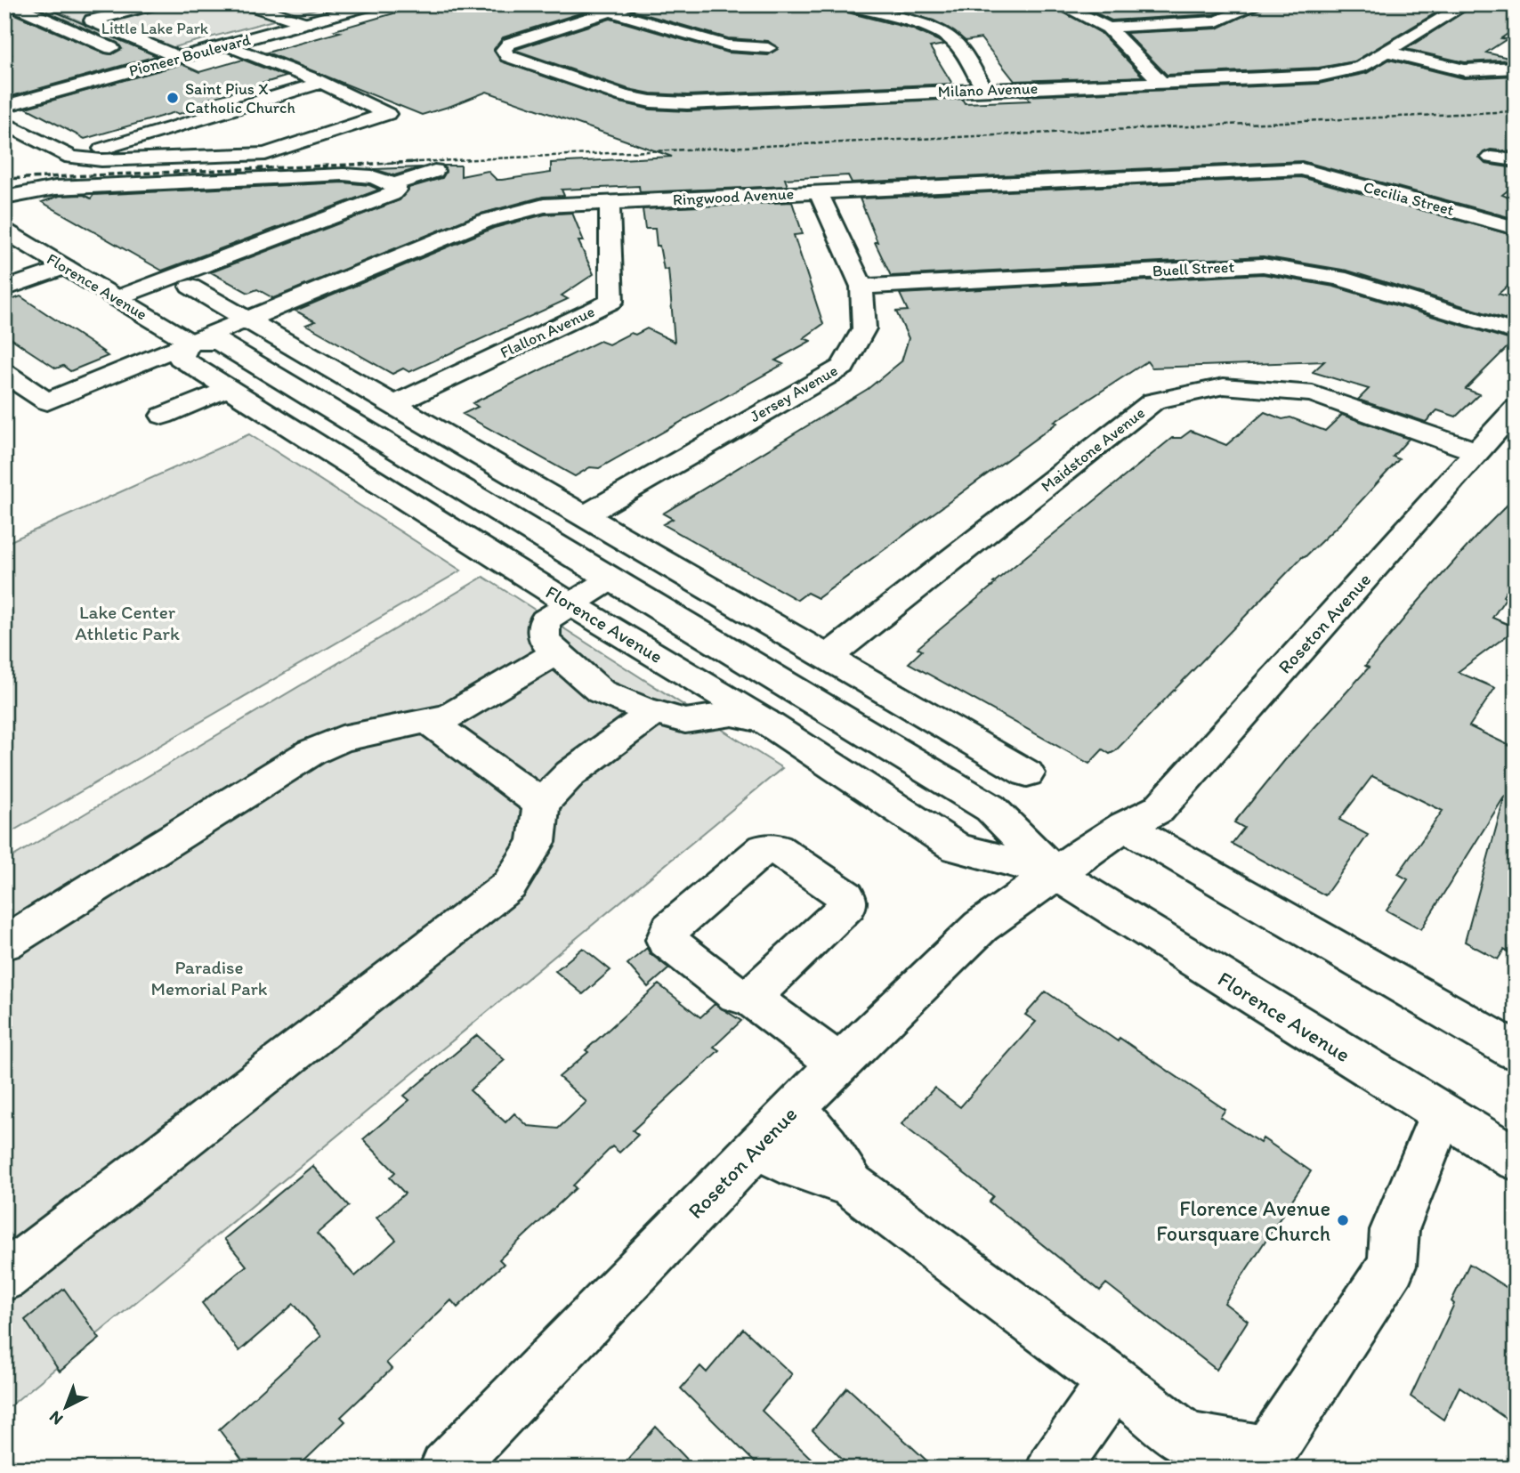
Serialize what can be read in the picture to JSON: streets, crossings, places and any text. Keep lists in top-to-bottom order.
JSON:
{
  "streets": {
    "street": [
      "Pioneer Boulevard",
      "Milano Avenue",
      "Ringwood Avenue",
      "Cecilia Street",
      "Buell Street",
      "Florence Avenue",
      "Flallon Avenue",
      "Jersey Avenue",
      "Maidstone Avenue",
      "Roseton Avenue"
    ]
  },
  "crossings": [
    ["Ringwood Avenue", "Cecilia Street"],
    ["Ringwood Avenue", "Florence Avenue"],
    ["Ringwood Avenue", "Flallon Avenue"],
    ["Ringwood Avenue", "Jersey Avenue"],
    ["Buell Street", "Jersey Avenue"],
    ["Florence Avenue", "Roseton Avenue"],
    ["Maidstone Avenue", "Roseton Avenue"]
  ],
  "parks": ["Little Lake Park", "Lake Center Athletic Park", "Paradise Memorial Park"],
  "places": ["Saint Pius X Catholic Church", "Florence Avenue Foursquare Church"],
  "north": "bottom left"
}
